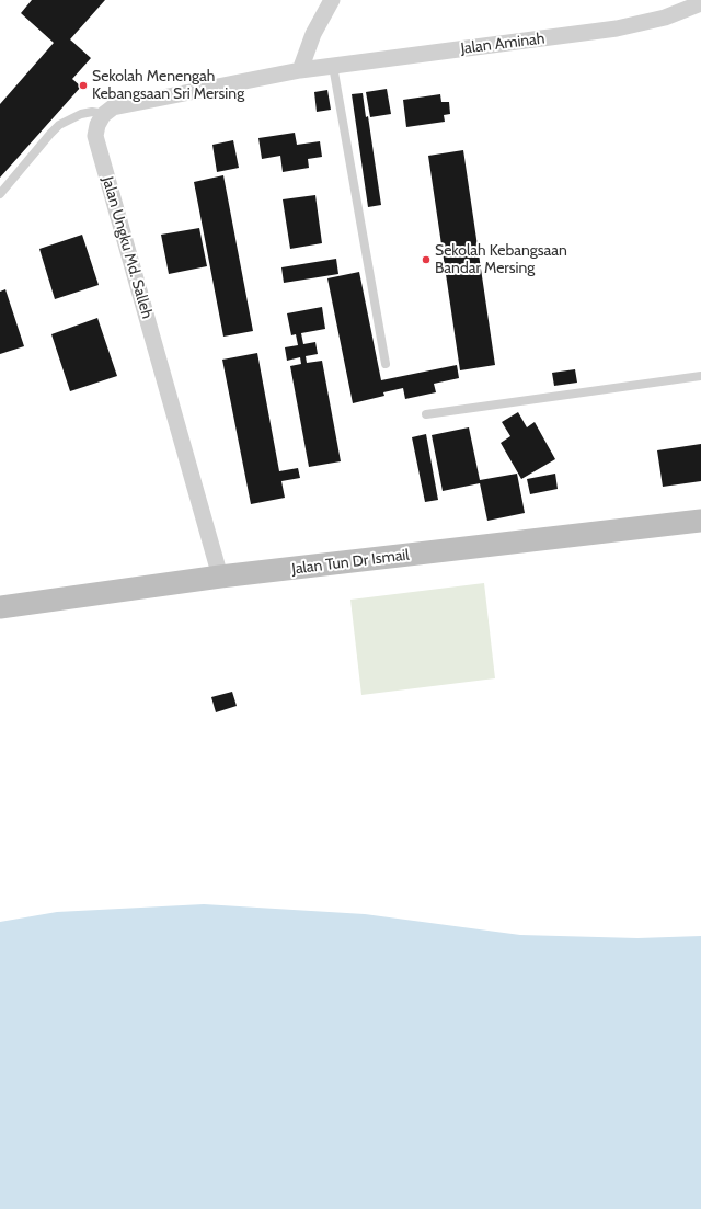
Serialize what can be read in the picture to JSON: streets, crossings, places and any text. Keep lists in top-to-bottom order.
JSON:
{
  "streets": {
    "street": ["Jalan Aminah", "Jalan Ungku Md. Salleh", "Jalan Tun Dr Ismail"]
  },
  "crossings": [
    ["Jalan Ungku Md. Salleh", "Jalan Tun Dr Ismail"]
  ],
  "places": ["Sekolah Menengah Kebangsaan Sri Mersing", "Sekolah Kebangsaan Bandar Mersing"]
}
